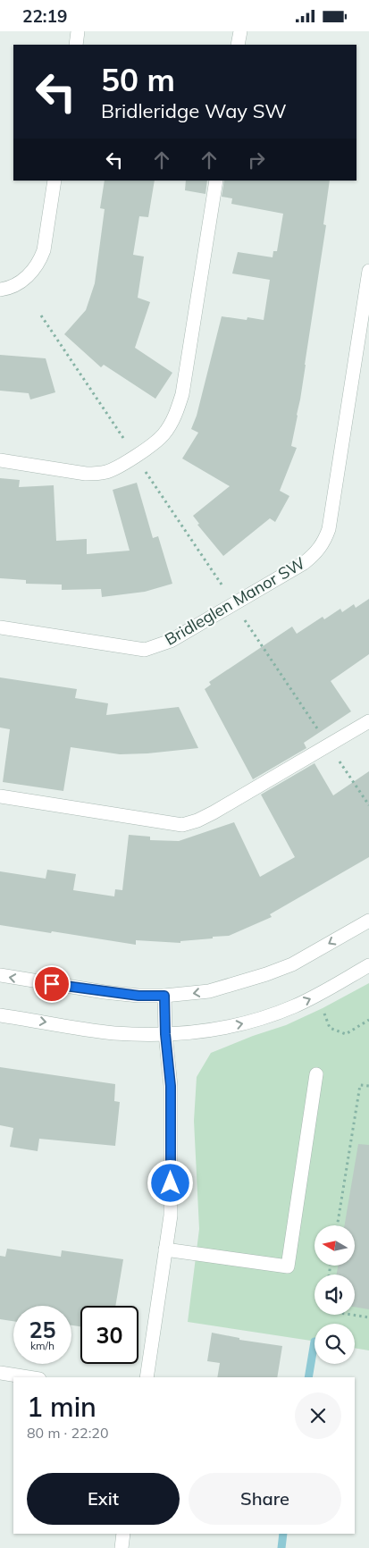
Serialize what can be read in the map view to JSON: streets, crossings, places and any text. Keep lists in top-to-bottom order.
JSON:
{
  "streets": {
    "street": ["Bridleglen Manor SW"]
  },
  "north": "left",
  "page": {
    "status": "22:19",
    "turn": ["50 m", "Bridleridge Way SW"],
    "speed": "25 km/h",
    "limit": "30",
    "heading": ["1 min", "80 m · 22:20"],
    "buttons": ["Exit", "Share"]
  }
}
